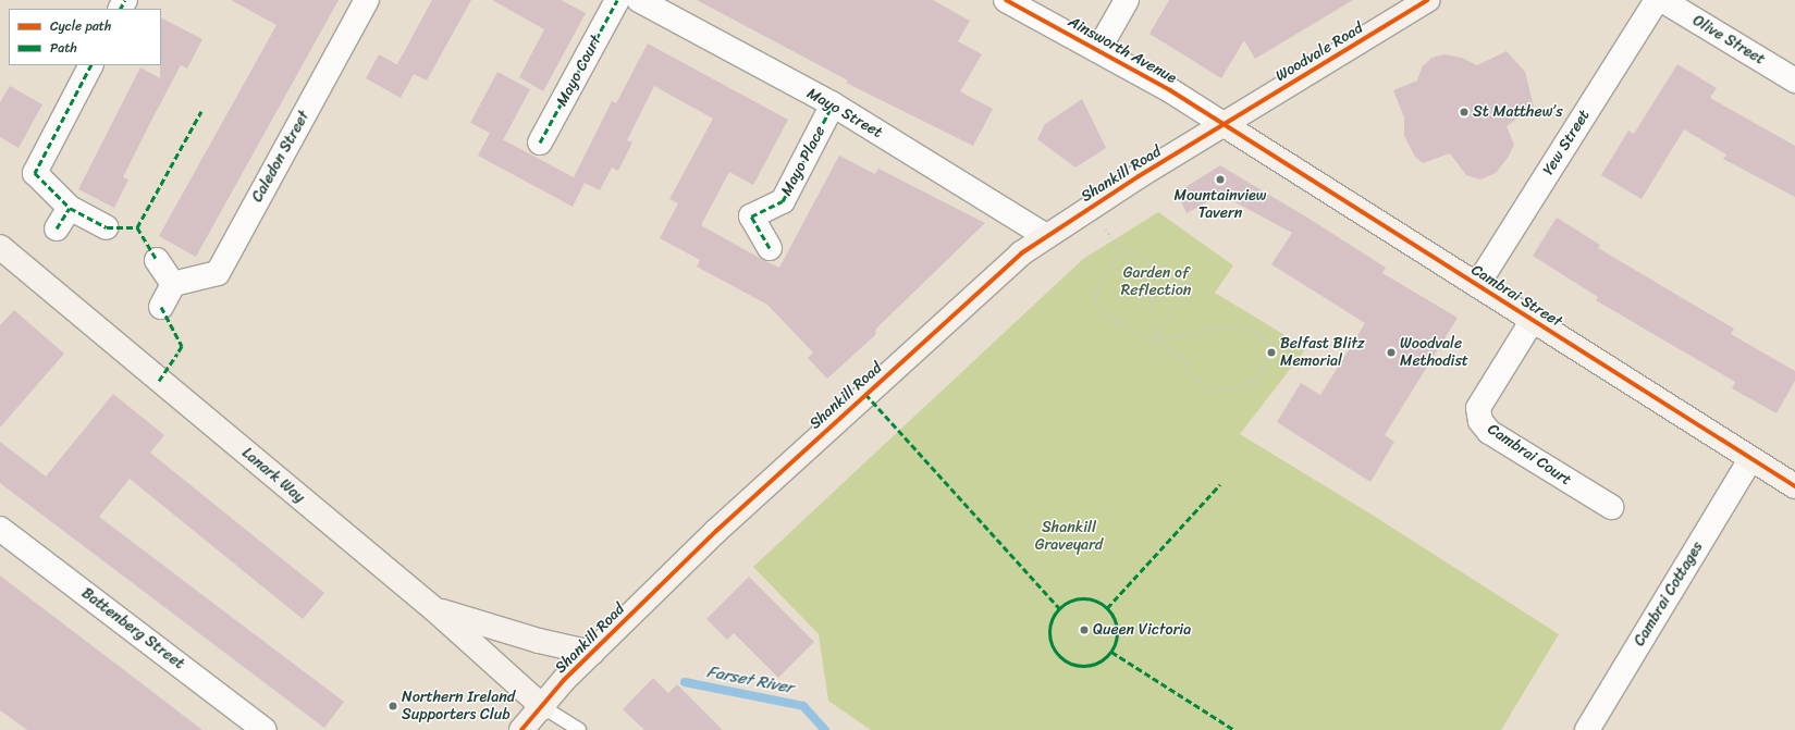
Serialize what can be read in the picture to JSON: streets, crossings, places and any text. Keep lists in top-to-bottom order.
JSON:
{
  "streets": {
    "street": [
      "Olive Street",
      "Ainsworth Avenue",
      "Woodvale Road",
      "Mayo Court",
      "Mayo Street",
      "Yew Street",
      "Caledon Street",
      "Mayo Place",
      "Shankill Road",
      "Cambrai Street",
      "Cambrai Court",
      "Lanark Way",
      "Cambrai Cottages",
      "Battenberg Street"
    ]
  },
  "crossings": [
    ["Ainsworth Avenue", "Woodvale Road"],
    ["Ainsworth Avenue", "Shankill Road"],
    ["Ainsworth Avenue", "Cambrai Street"],
    ["Woodvale Road", "Shankill Road"],
    ["Woodvale Road", "Cambrai Street"],
    ["Mayo Street", "Mayo Place"],
    ["Mayo Street", "Shankill Road"],
    ["Yew Street", "Cambrai Street"],
    ["Shankill Road", "Cambrai Street"],
    ["Shankill Road", "Lanark Way"],
    ["Cambrai Street", "Cambrai Court"],
    ["Cambrai Street", "Cambrai Cottages"]
  ],
  "water": ["Farset River"],
  "parks": ["Garden of Reflection", "Shankill Graveyard"],
  "places": [
    "St Matthew’s",
    "Mountainview Tavern",
    "Belfast Blitz Memorial",
    "Woodvale Methodist",
    "Queen Victoria",
    "Northern Ireland Supporters Club"
  ],
  "legend": ["Cycle path", "Path"]
}
